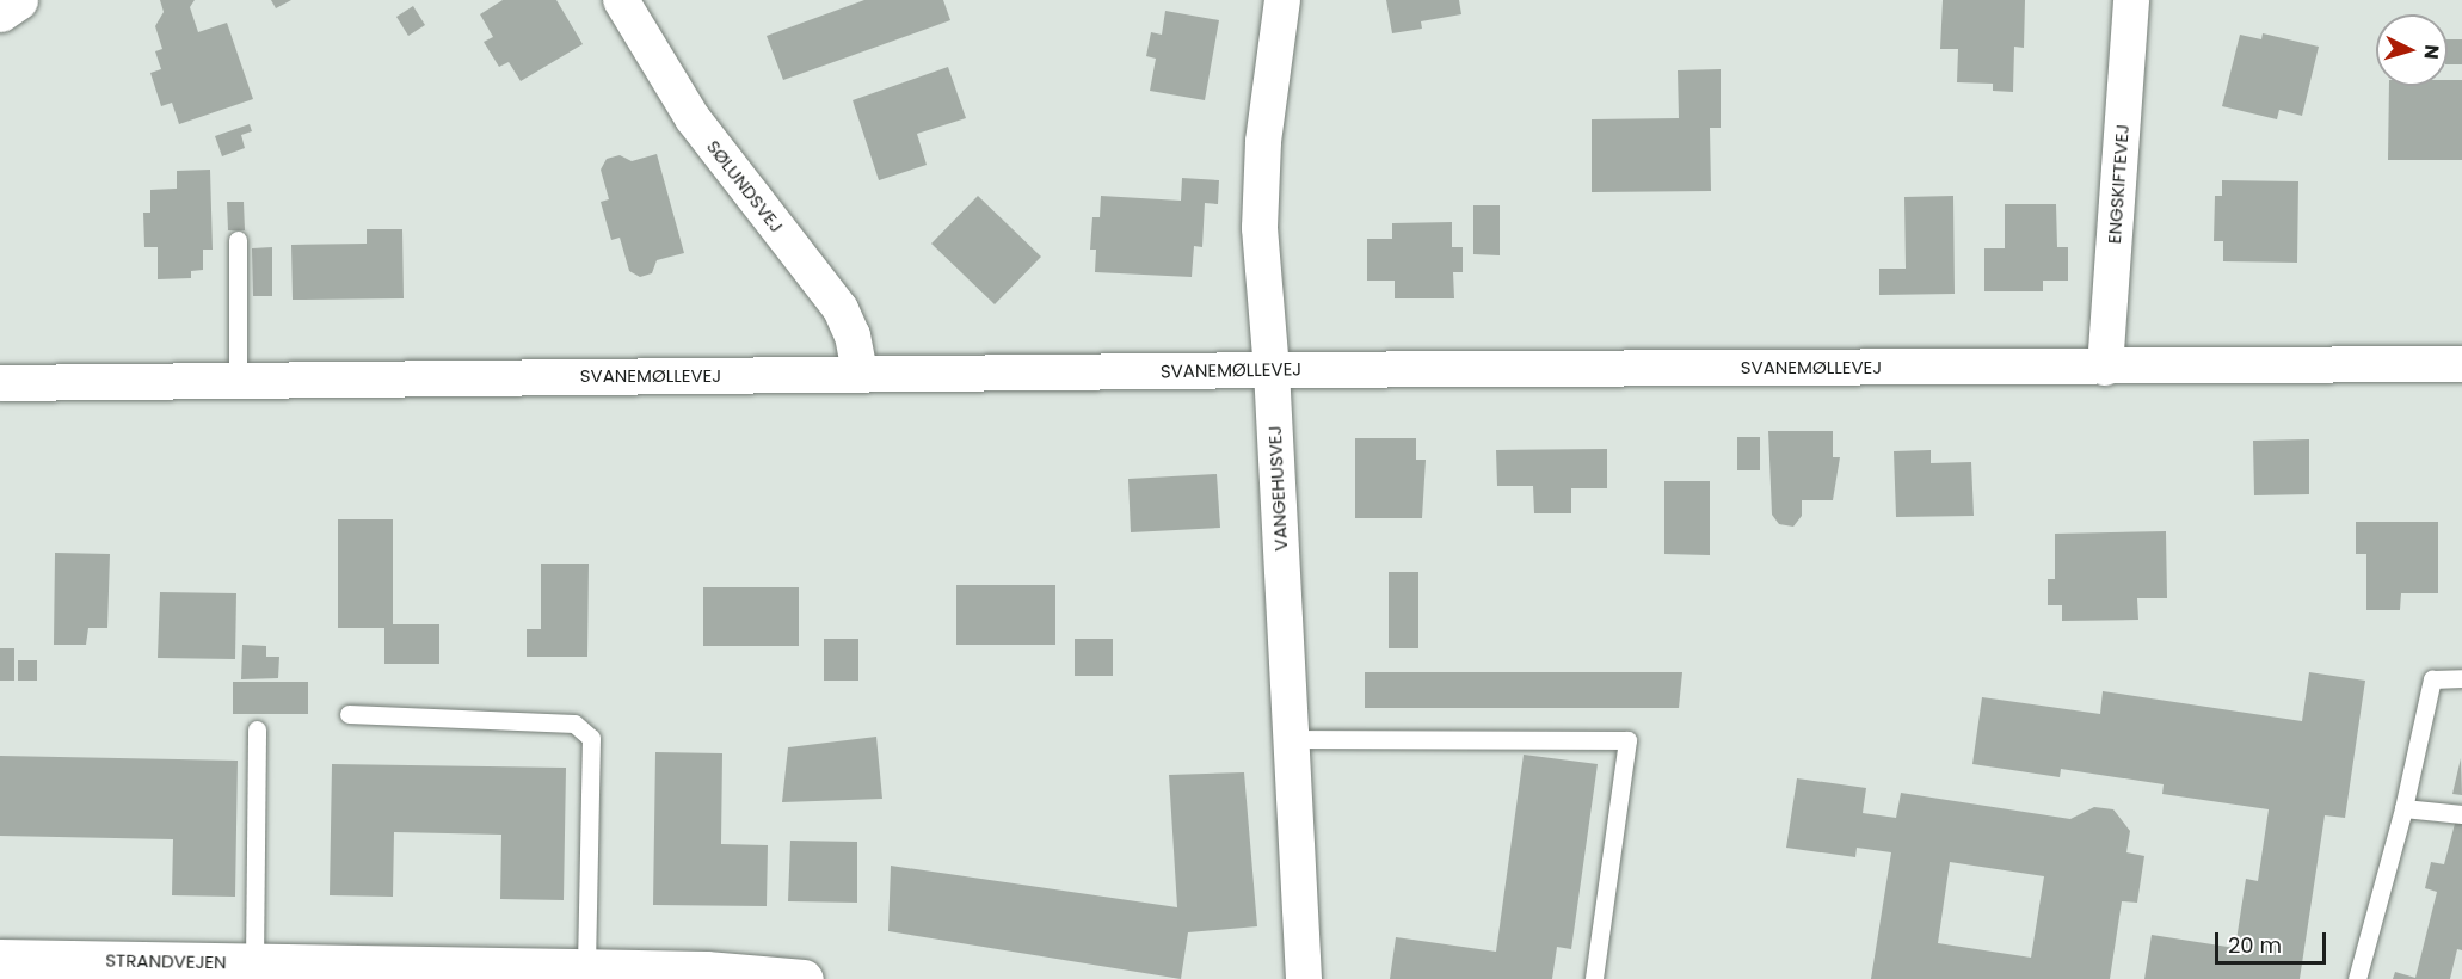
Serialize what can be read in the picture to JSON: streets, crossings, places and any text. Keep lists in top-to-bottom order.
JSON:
{
  "streets": {
    "street": [
      "ENGSKIFTEVEJ",
      "SØLUNDSVEJ",
      "SVANEMØLLEVEJ",
      "VANGEHUSVEJ",
      "STRANDVEJEN"
    ]
  },
  "crossings": [
    ["ENGSKIFTEVEJ", "SVANEMØLLEVEJ"],
    ["SØLUNDSVEJ", "SVANEMØLLEVEJ"],
    ["SVANEMØLLEVEJ", "VANGEHUSVEJ"]
  ],
  "scale_bar": "20 m",
  "north": "right"
}
